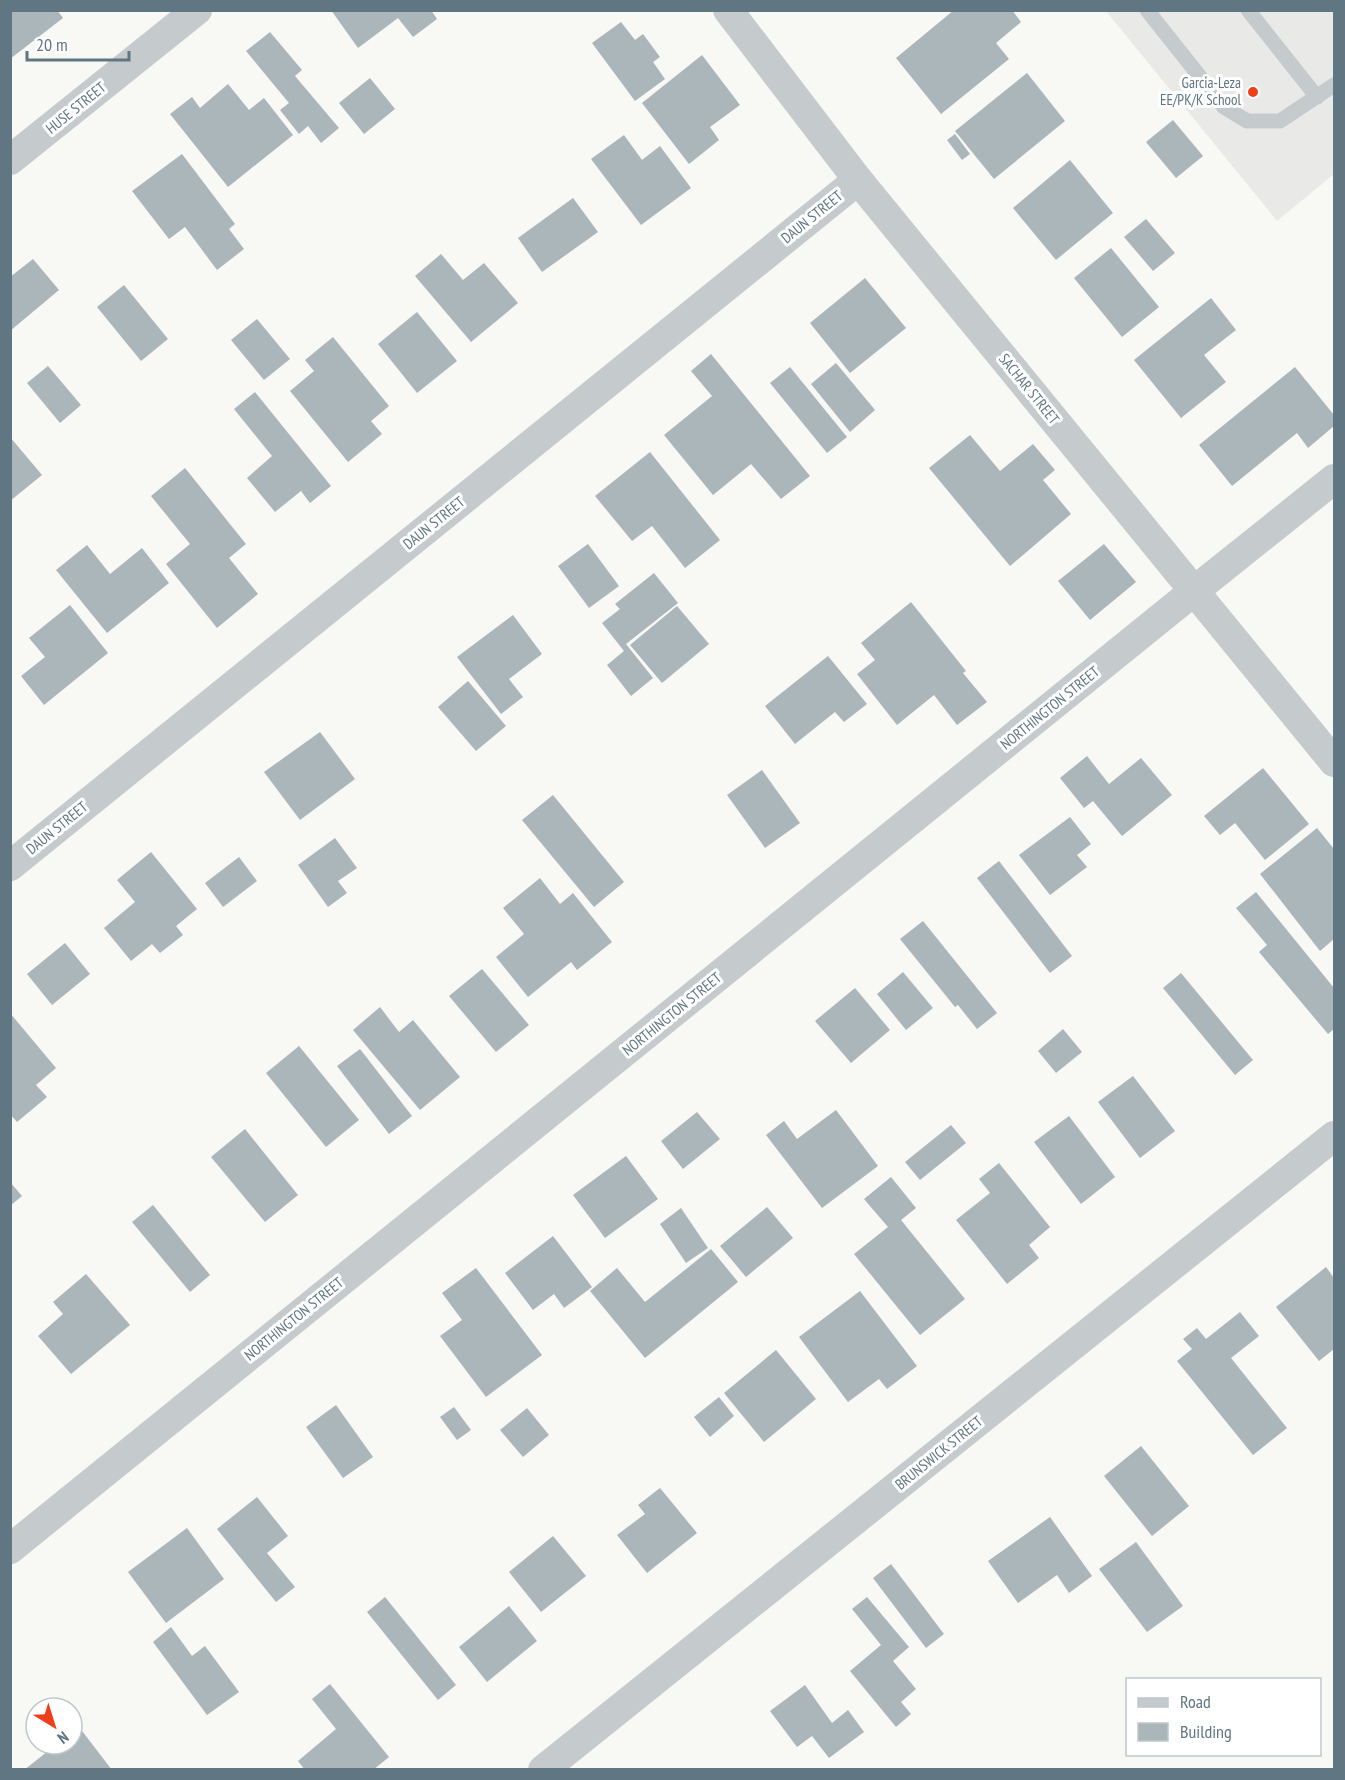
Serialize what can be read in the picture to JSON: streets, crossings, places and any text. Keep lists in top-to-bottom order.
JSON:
{
  "streets": {
    "street": [
      "HUSE STREET",
      "DAUN STREET",
      "SACHAR STREET",
      "NORTHINGTON STREET",
      "BRUNSWICK STREET"
    ]
  },
  "crossings": [
    ["DAUN STREET", "SACHAR STREET"],
    ["SACHAR STREET", "NORTHINGTON STREET"]
  ],
  "places": ["Garcia-Leza EE/PK/K School"],
  "legend": ["Road", "Building"],
  "scale_bar": "20 m",
  "north": "bottom right"
}
